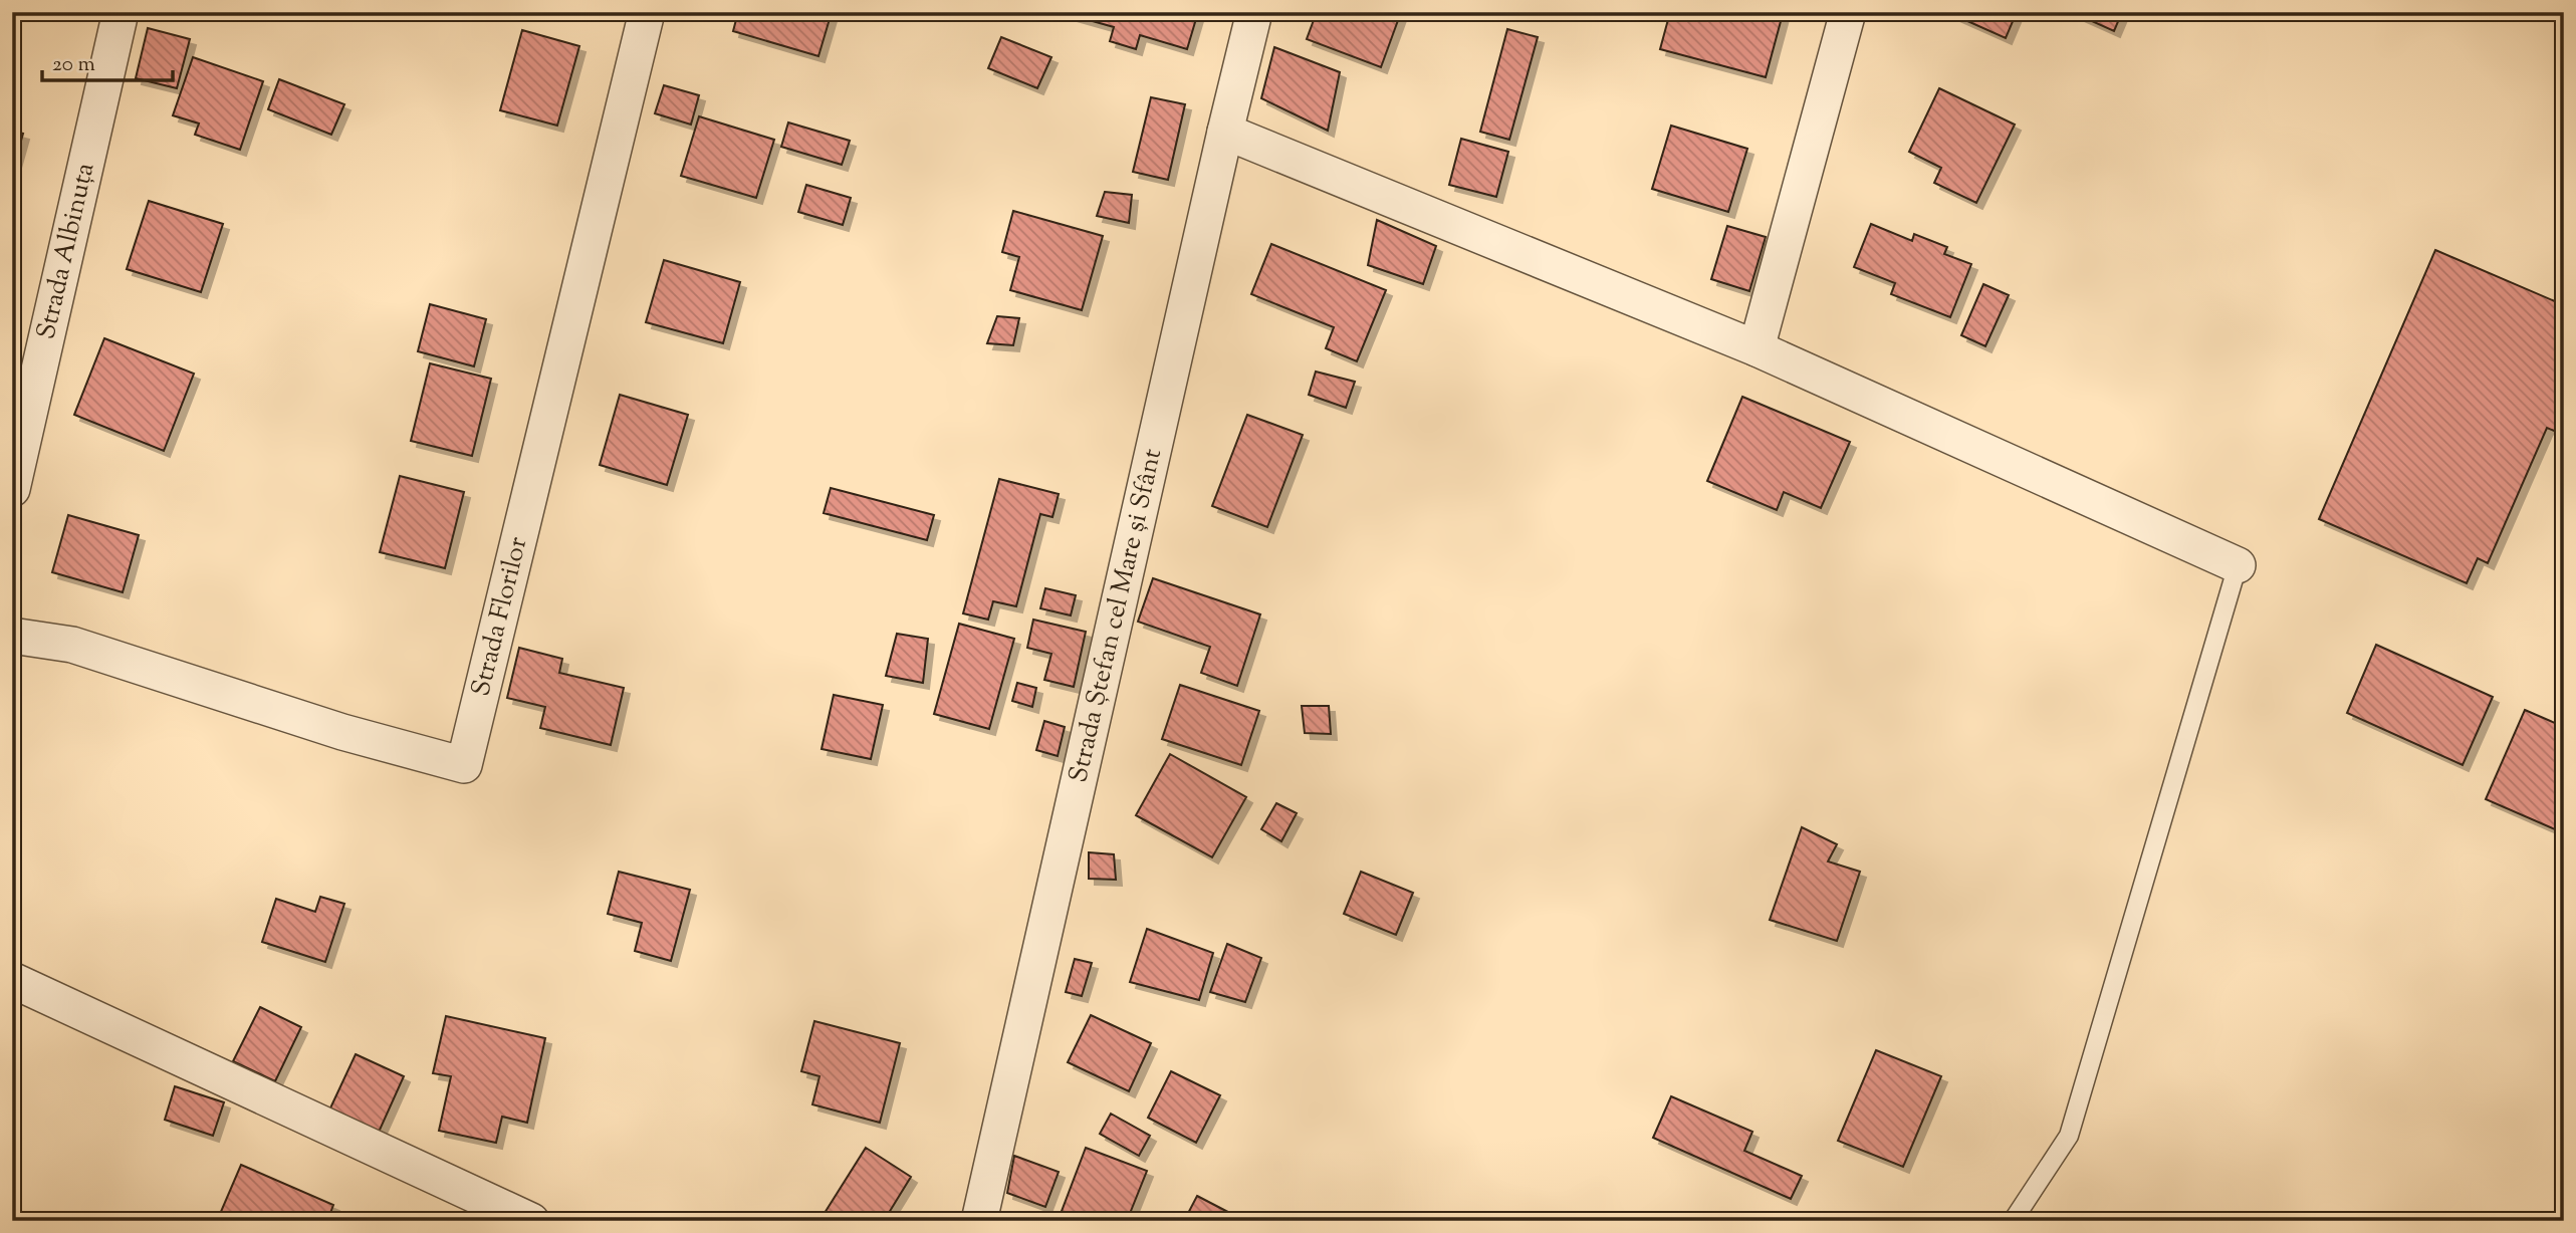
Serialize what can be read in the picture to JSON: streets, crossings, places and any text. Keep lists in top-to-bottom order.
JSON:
{
  "streets": {
    "street": ["Strada Albinuța", "Strada Florilor", "Strada Ștefan cel Mare și Sfânt"]
  },
  "scale_bar": "20 m"
}
